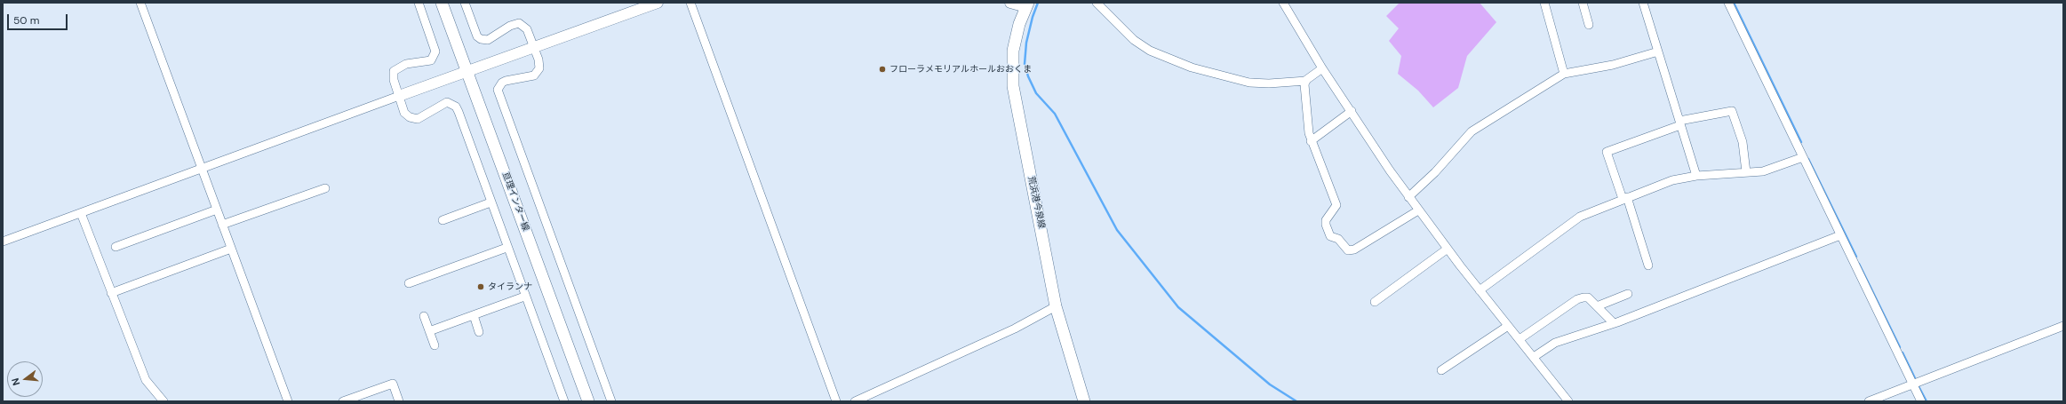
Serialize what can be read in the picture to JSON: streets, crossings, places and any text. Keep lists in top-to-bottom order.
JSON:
{
  "streets": {
    "main road": ["亘理インター線", "荒浜港今泉線"]
  },
  "places": ["フローラメモリアルホールおおくま", "タイランナ"],
  "scale_bar": "50 m",
  "north": "left"
}
